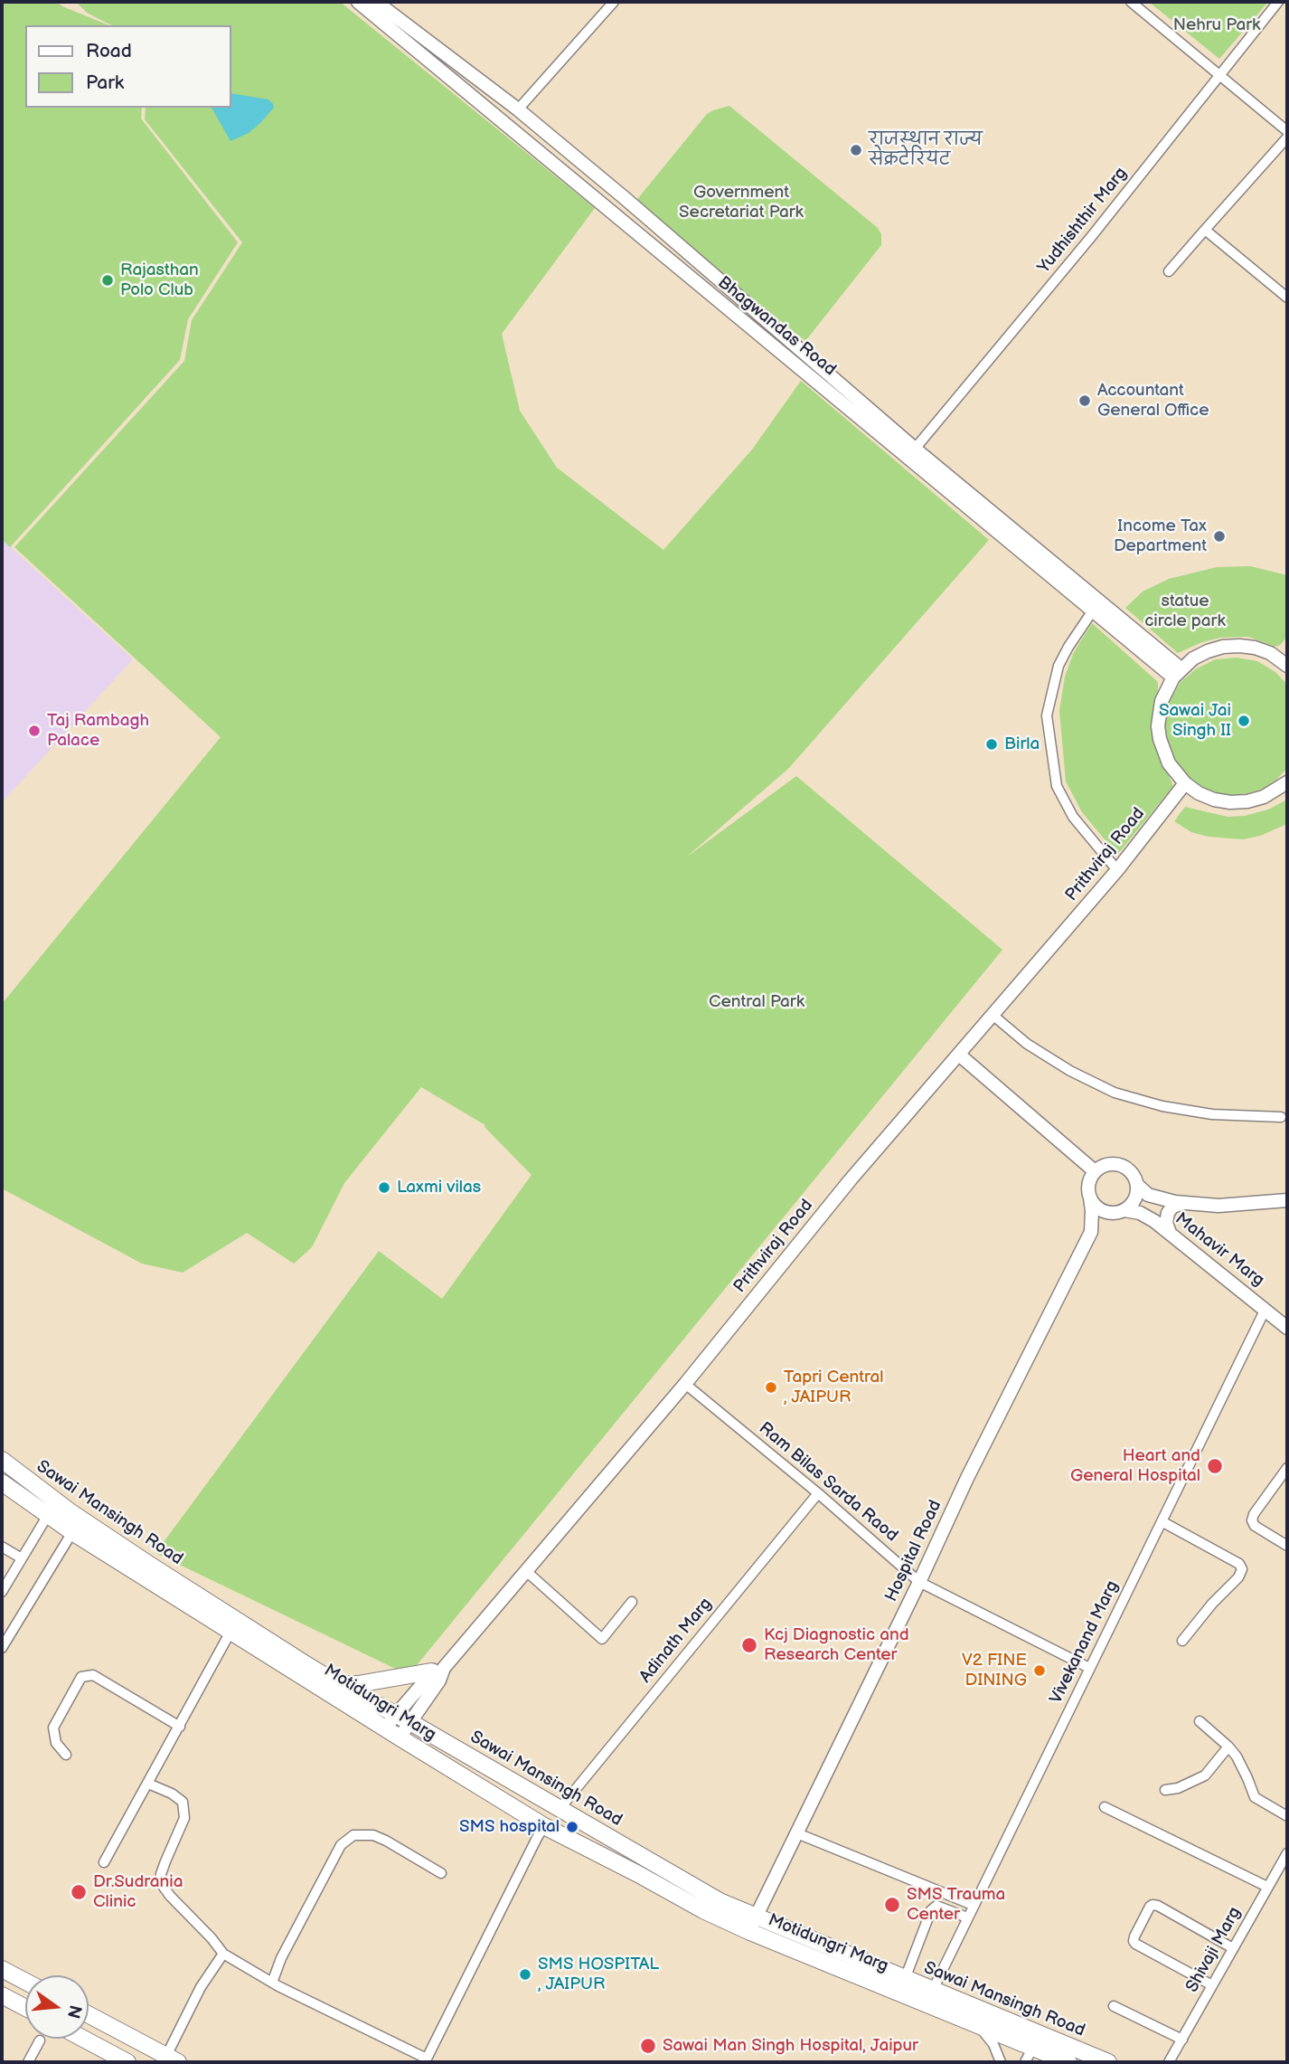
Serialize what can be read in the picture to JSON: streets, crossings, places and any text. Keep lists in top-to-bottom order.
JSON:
{
  "streets": {
    "main road": ["Sawai Mansingh Road", "Motidungri Marg"],
    "street": [
      "Yudhishthir Marg",
      "Bhagwandas Road",
      "Prithviraj Road",
      "Mahavir Marg",
      "Ram Bilas Sarda Raod",
      "Hospital Road",
      "Adinath Marg",
      "Vivekanand Marg",
      "Shivaji Marg"
    ]
  },
  "crossings": [
    ["Yudhishthir Marg", "Bhagwandas Road"],
    ["Prithviraj Road", "Ram Bilas Sarda Raod"],
    ["Prithviraj Road", "Sawai Mansingh Road"],
    ["Mahavir Marg", "Hospital Road"],
    ["Mahavir Marg", "Vivekanand Marg"],
    ["Ram Bilas Sarda Raod", "Hospital Road"],
    ["Ram Bilas Sarda Raod", "Adinath Marg"],
    ["Ram Bilas Sarda Raod", "Vivekanand Marg"],
    ["Sawai Mansingh Road", "Hospital Road"],
    ["Sawai Mansingh Road", "Adinath Marg"],
    ["Sawai Mansingh Road", "Vivekanand Marg"],
    ["Sawai Mansingh Road", "Motidungri Marg"],
    ["Hospital Road", "Motidungri Marg"]
  ],
  "parks": [
    "Nehru Park",
    "Government Secretariat Park",
    "statue circle park",
    "Central Park"
  ],
  "places": [
    "राजस्थान राज्य सेक्रटेरियट",
    "Rajasthan Polo Club",
    "Accountant General Office",
    "Income Tax Department",
    "Sawai Jai Singh II",
    "Taj Rambagh Palace",
    "Birla",
    "Laxmi vilas",
    "Tapri Central , JAIPUR",
    "Heart and General Hospital",
    "Kcj Diagnostic and Research Center",
    "V2 FINE DINING",
    "SMS hospital",
    "Dr.Sudrania Clinic",
    "SMS Trauma Center",
    "SMS HOSPITAL , JAIPUR",
    "Sawai Man Singh Hospital, Jaipur"
  ],
  "legend": ["Road", "Park"],
  "north": "right"
}
